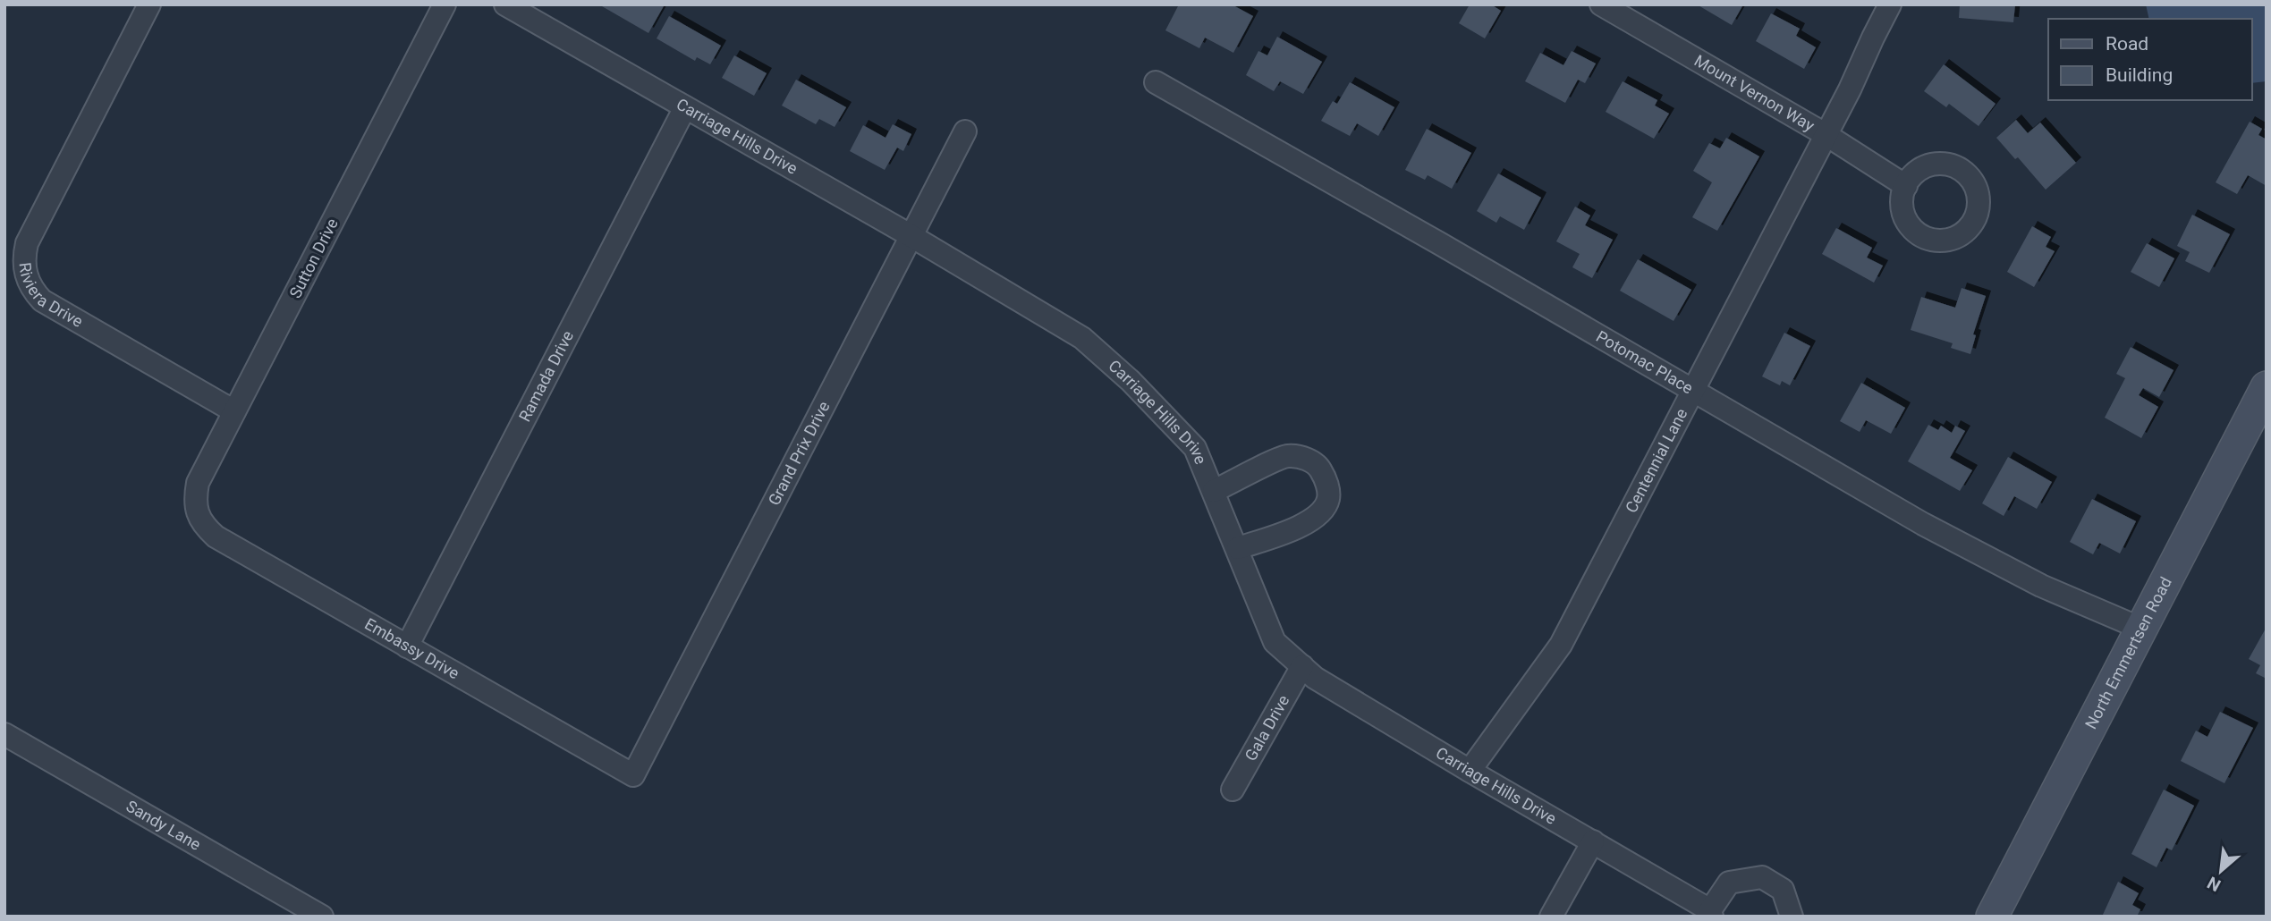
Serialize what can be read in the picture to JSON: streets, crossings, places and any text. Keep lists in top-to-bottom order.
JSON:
{
  "streets": {
    "street": [
      "Mount Vernon Way",
      "Carriage Hills Drive",
      "Sutton Drive",
      "Riviera Drive",
      "Potomac Place",
      "Ramada Drive",
      "Grand Prix Drive",
      "Centennial Lane",
      "Embassy Drive",
      "North Emmertsen Road",
      "Gala Drive",
      "Sandy Lane"
    ]
  },
  "crossings": [
    ["Mount Vernon Way", "Centennial Lane"],
    ["Carriage Hills Drive", "Ramada Drive"],
    ["Carriage Hills Drive", "Grand Prix Drive"],
    ["Carriage Hills Drive", "Centennial Lane"],
    ["Carriage Hills Drive", "Gala Drive"],
    ["Sutton Drive", "Riviera Drive"],
    ["Sutton Drive", "Embassy Drive"],
    ["Potomac Place", "Centennial Lane"],
    ["Potomac Place", "North Emmertsen Road"],
    ["Ramada Drive", "Embassy Drive"],
    ["Grand Prix Drive", "Embassy Drive"]
  ],
  "legend": ["Road", "Building"],
  "north": "bottom left"
}
